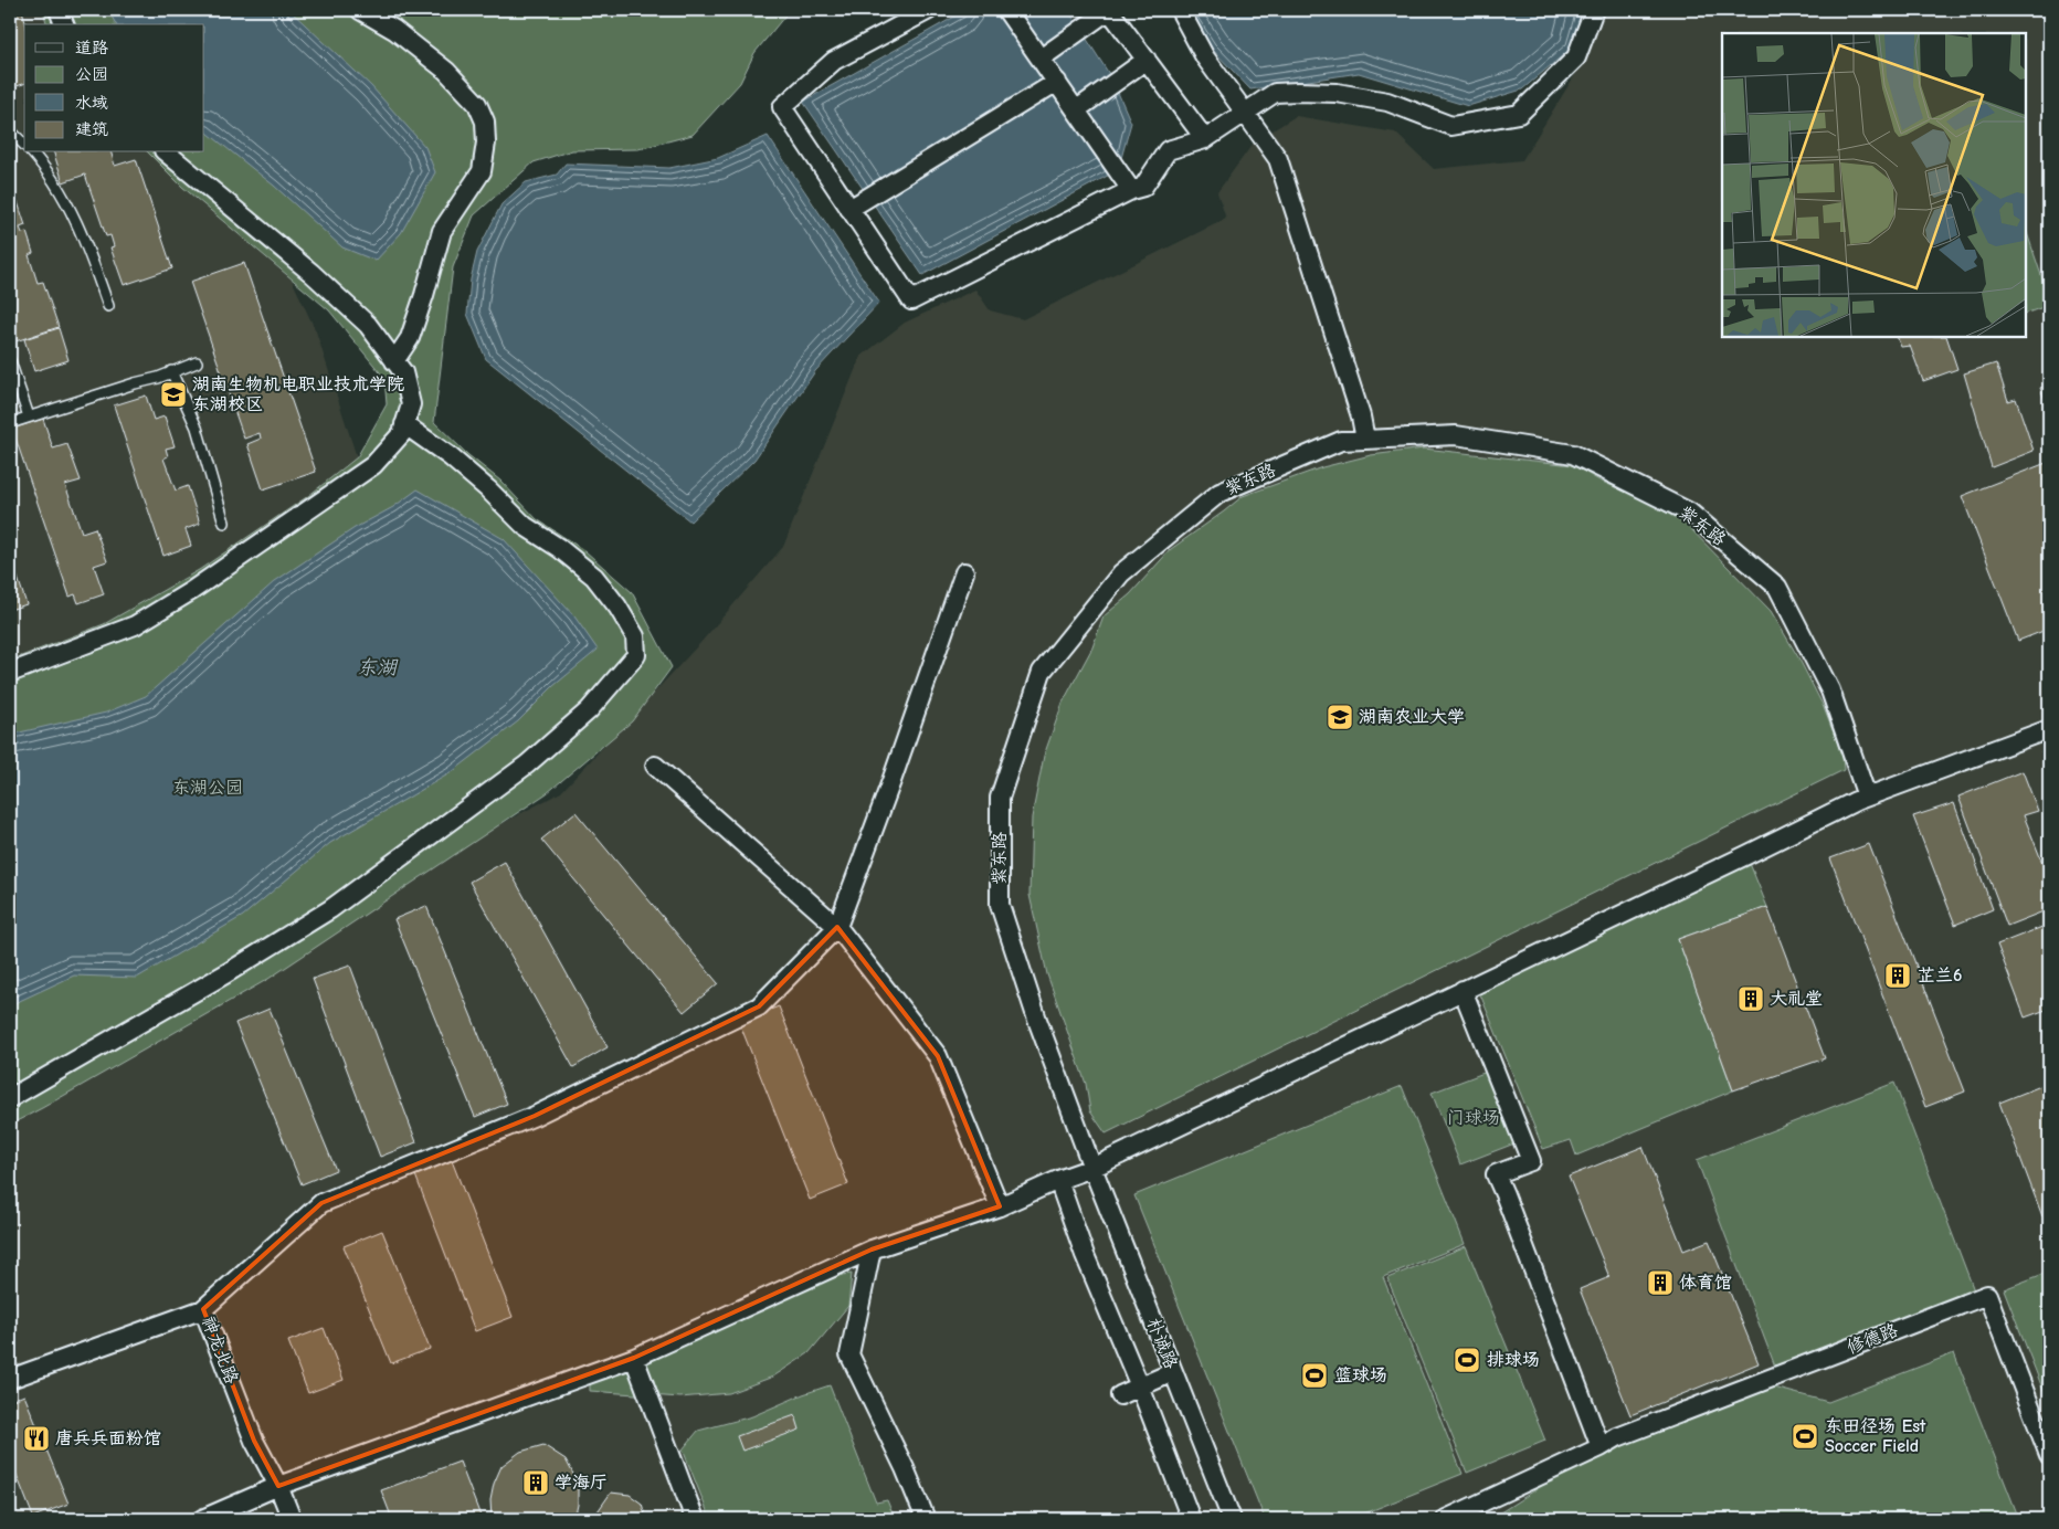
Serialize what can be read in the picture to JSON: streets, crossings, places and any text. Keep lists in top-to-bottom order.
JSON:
{
  "streets": {
    "street": [
      "紫东路",
      "修德路",
      "朴诚路",
      "神龙北路"
    ]
  },
  "crossings": [
    ["紫东路", "朴诚路"]
  ],
  "water": ["东湖"],
  "parks": ["东湖公园", "门球场"],
  "places": {
    "school or university": ["湖南生物机电职业技术学院 东湖校区", "湖南农业大学"],
    "building": [
      "芷兰6",
      "大礼堂",
      "体育馆",
      "学海厅"
    ],
    "sports": ["排球场", "篮球场", "东田径场 Est Soccer Field"],
    "restaurant": ["唐兵兵面粉馆"]
  },
  "legend": [
    "道路",
    "公园",
    "水域",
    "建筑"
  ]
}
